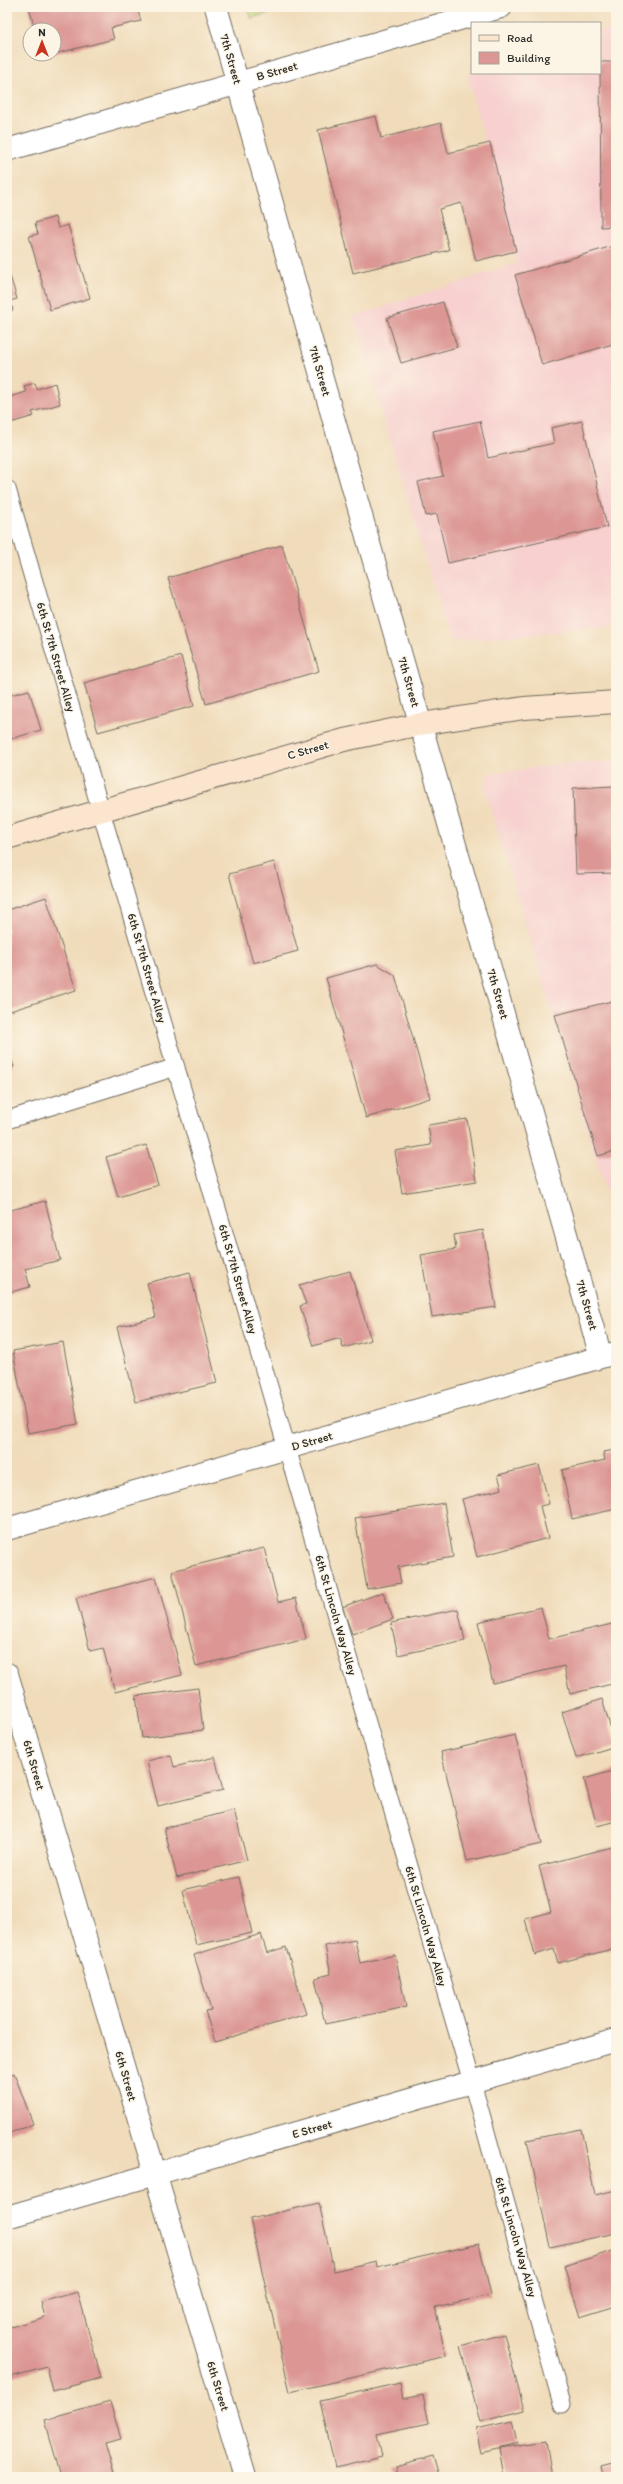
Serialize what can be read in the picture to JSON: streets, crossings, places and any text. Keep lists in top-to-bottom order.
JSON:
{
  "streets": {
    "street": [
      "7th Street",
      "B Street",
      "C Street",
      "D Street",
      "6th Street",
      "E Street"
    ],
    "lane": ["6th St 7th Street Alley", "6th St Lincoln Way Alley"]
  },
  "crossings": [
    ["7th Street", "B Street"],
    ["7th Street", "C Street"],
    ["7th Street", "D Street"],
    ["6th St 7th Street Alley", "C Street"],
    ["6th St 7th Street Alley", "D Street"],
    ["6th St 7th Street Alley", "6th St Lincoln Way Alley"],
    ["D Street", "6th St Lincoln Way Alley"],
    ["6th St Lincoln Way Alley", "E Street"],
    ["6th Street", "E Street"]
  ],
  "legend": ["Road", "Building"],
  "north": "top"
}
